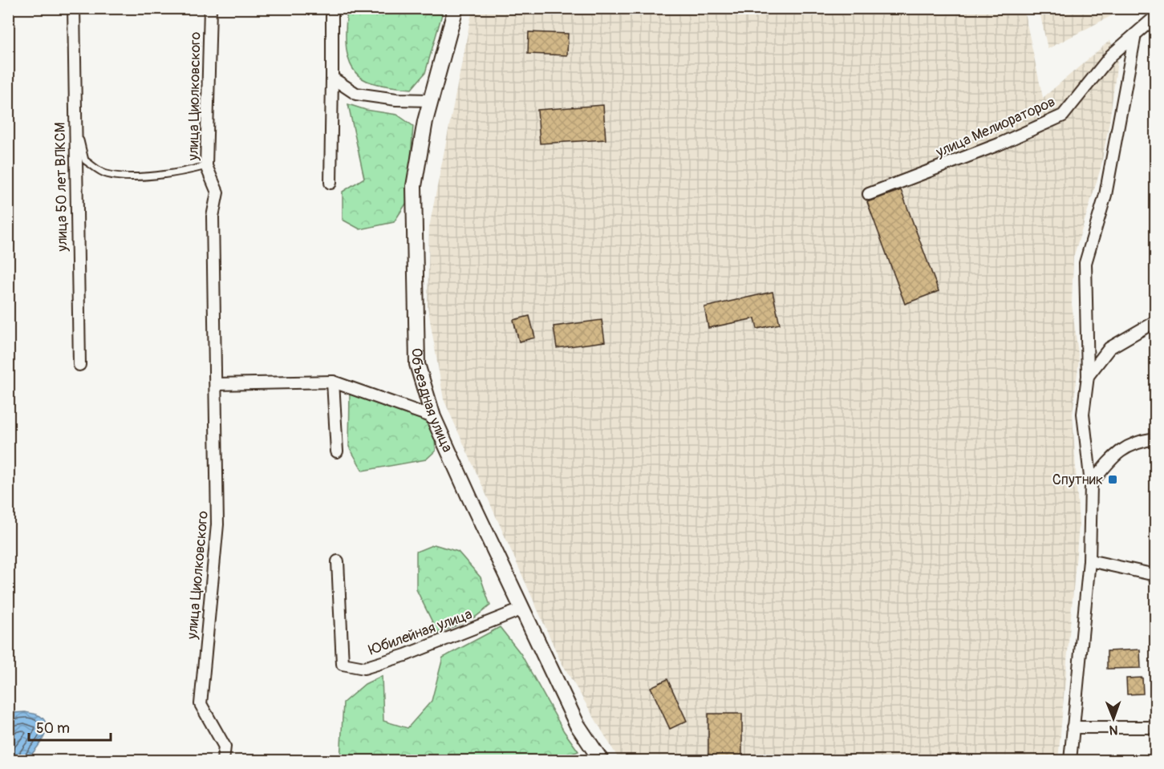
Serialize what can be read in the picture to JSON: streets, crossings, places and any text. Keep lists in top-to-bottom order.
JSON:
{
  "streets": {
    "main road": ["Объездная улица"],
    "street": [
      "улица Циолковского",
      "улица Мелиораторов",
      "улица 50 лет ВЛКСМ",
      "Юбилейная улица"
    ]
  },
  "crossings": [
    ["Объездная улица", "Юбилейная улица"]
  ],
  "places": {
    "transit": ["Спутник"]
  },
  "scale_bar": "50 m",
  "north": "bottom"
}
